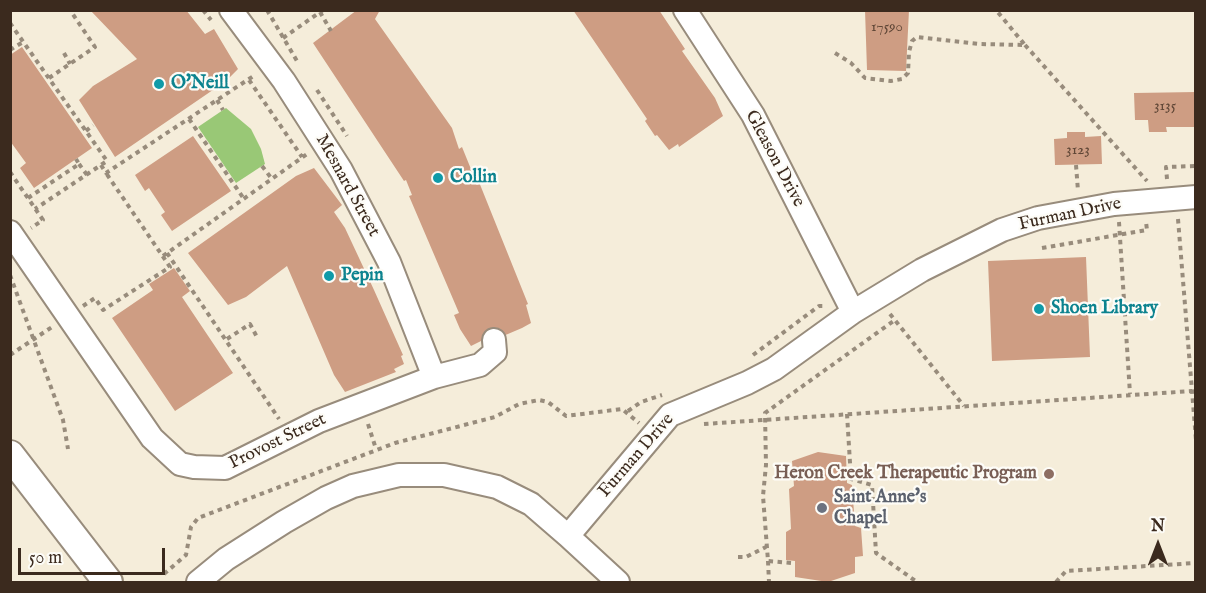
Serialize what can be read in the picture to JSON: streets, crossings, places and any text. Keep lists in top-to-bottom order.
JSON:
{
  "streets": {
    "street": [
      "Gleason Drive",
      "Mesnard Street",
      "Furman Drive",
      "Provost Street"
    ]
  },
  "crossings": [
    ["Gleason Drive", "Furman Drive"],
    ["Mesnard Street", "Provost Street"]
  ],
  "places": [
    "O'Neill",
    "Collin",
    "Pepin",
    "Shoen Library",
    "Heron Creek Therapeutic Program",
    "Saint Anne's Chapel"
  ],
  "house_numbers": ["17590", "3135", "3123"],
  "scale_bar": "50 m",
  "north": "top"
}
